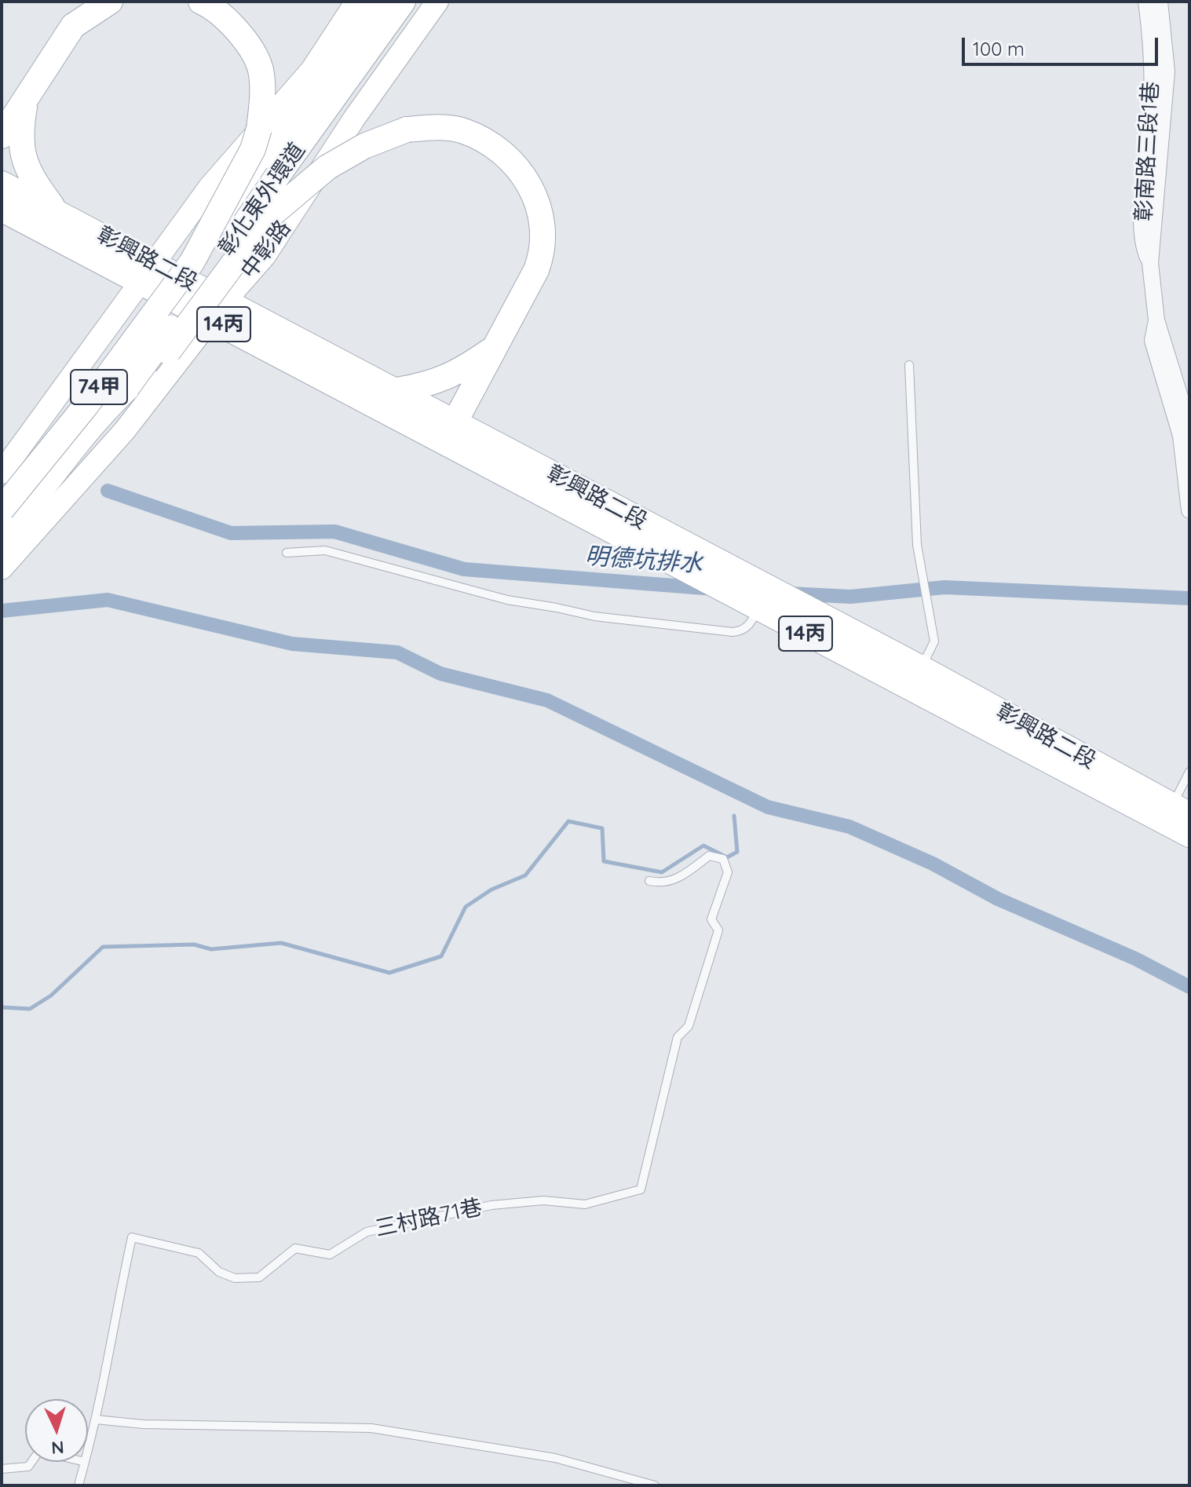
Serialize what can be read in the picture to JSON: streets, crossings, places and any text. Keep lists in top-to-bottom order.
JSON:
{
  "streets": {
    "main road": [
      "彰化東外環道",
      "彰興路二段",
      "14丙",
      "74甲"
    ],
    "street": ["彰南路三段1巷", "中彰路"],
    "lane": ["三村路71巷"]
  },
  "crossings": [
    ["中彰路", "彰興路二段"]
  ],
  "water": ["明德坑排水"],
  "scale_bar": "100 m",
  "north": "bottom"
}
